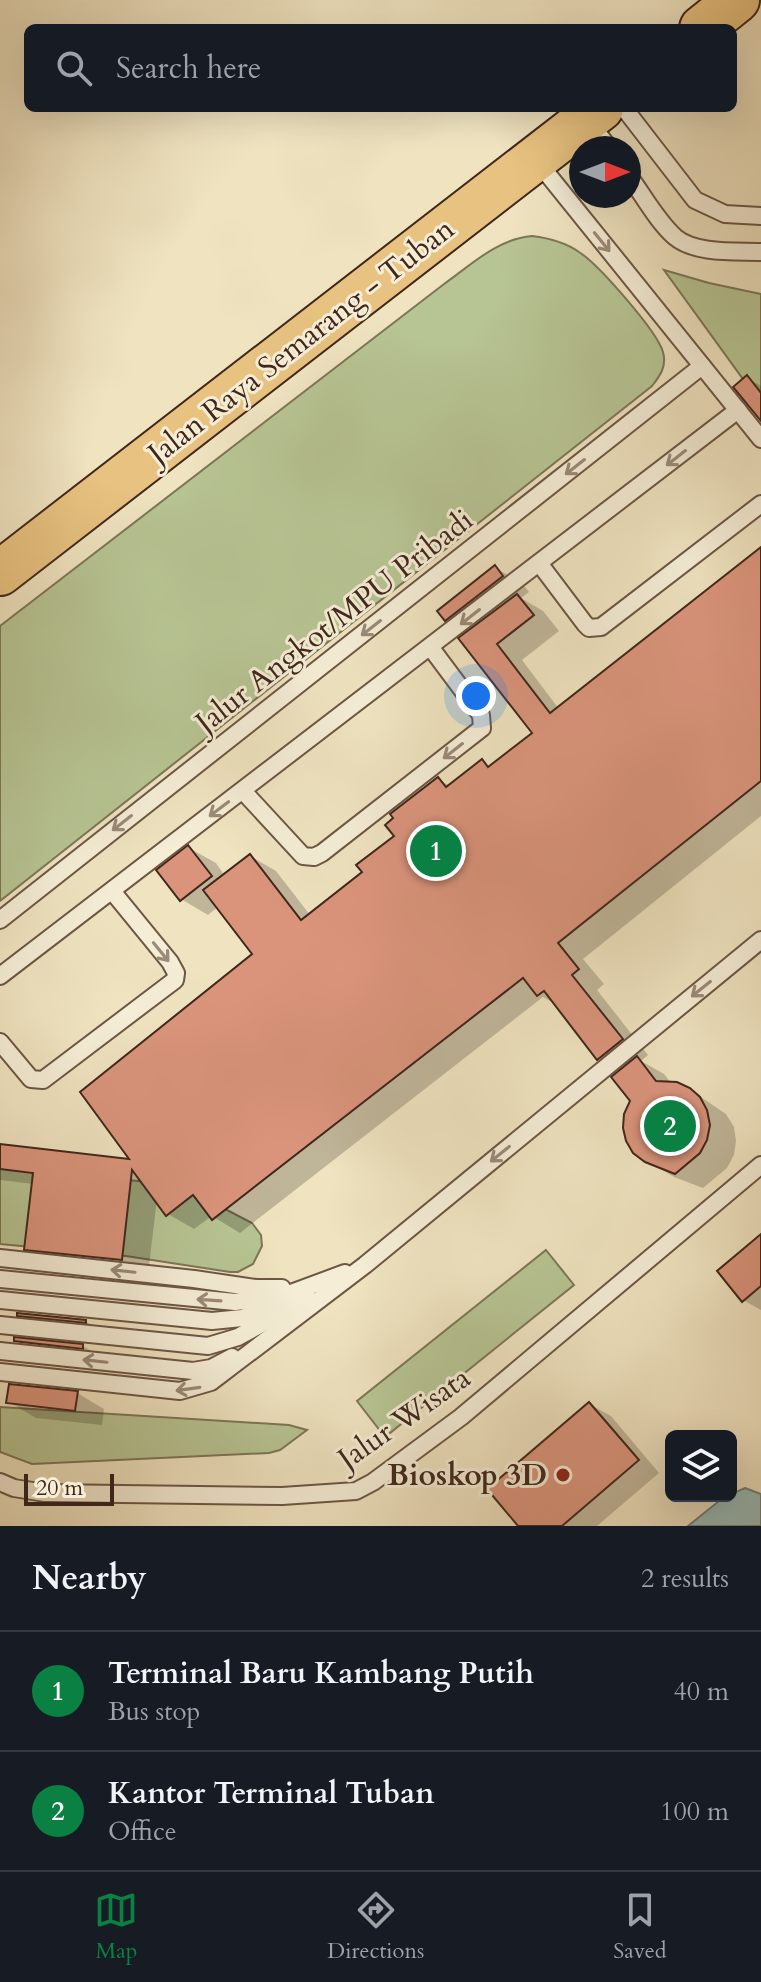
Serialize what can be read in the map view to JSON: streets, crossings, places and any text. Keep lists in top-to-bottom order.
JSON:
{
  "streets": {
    "highway": ["Jalan Raya Semarang - Tuban"],
    "lane": ["Jalur Angkot/MPU Pribadi", "Jalur Wisata"]
  },
  "places": ["Bioskop 3D"],
  "scale_bar": "20 m",
  "north": "right",
  "page": {
    "search": "Search here",
    "pins": ["1", "2"],
    "scale": "20 m",
    "heading": ["Nearby", "2 results"],
    "list": [
      {
        "mark": "1",
        "name": "Terminal Baru Kambang Putih",
        "note": "Bus stop",
        "value": "40 m"
      },
      {
        "mark": "2",
        "name": "Kantor Terminal Tuban",
        "note": "Office",
        "value": "100 m"
      }
    ],
    "nav": ["Map", "Directions", "Saved"]
  }
}
